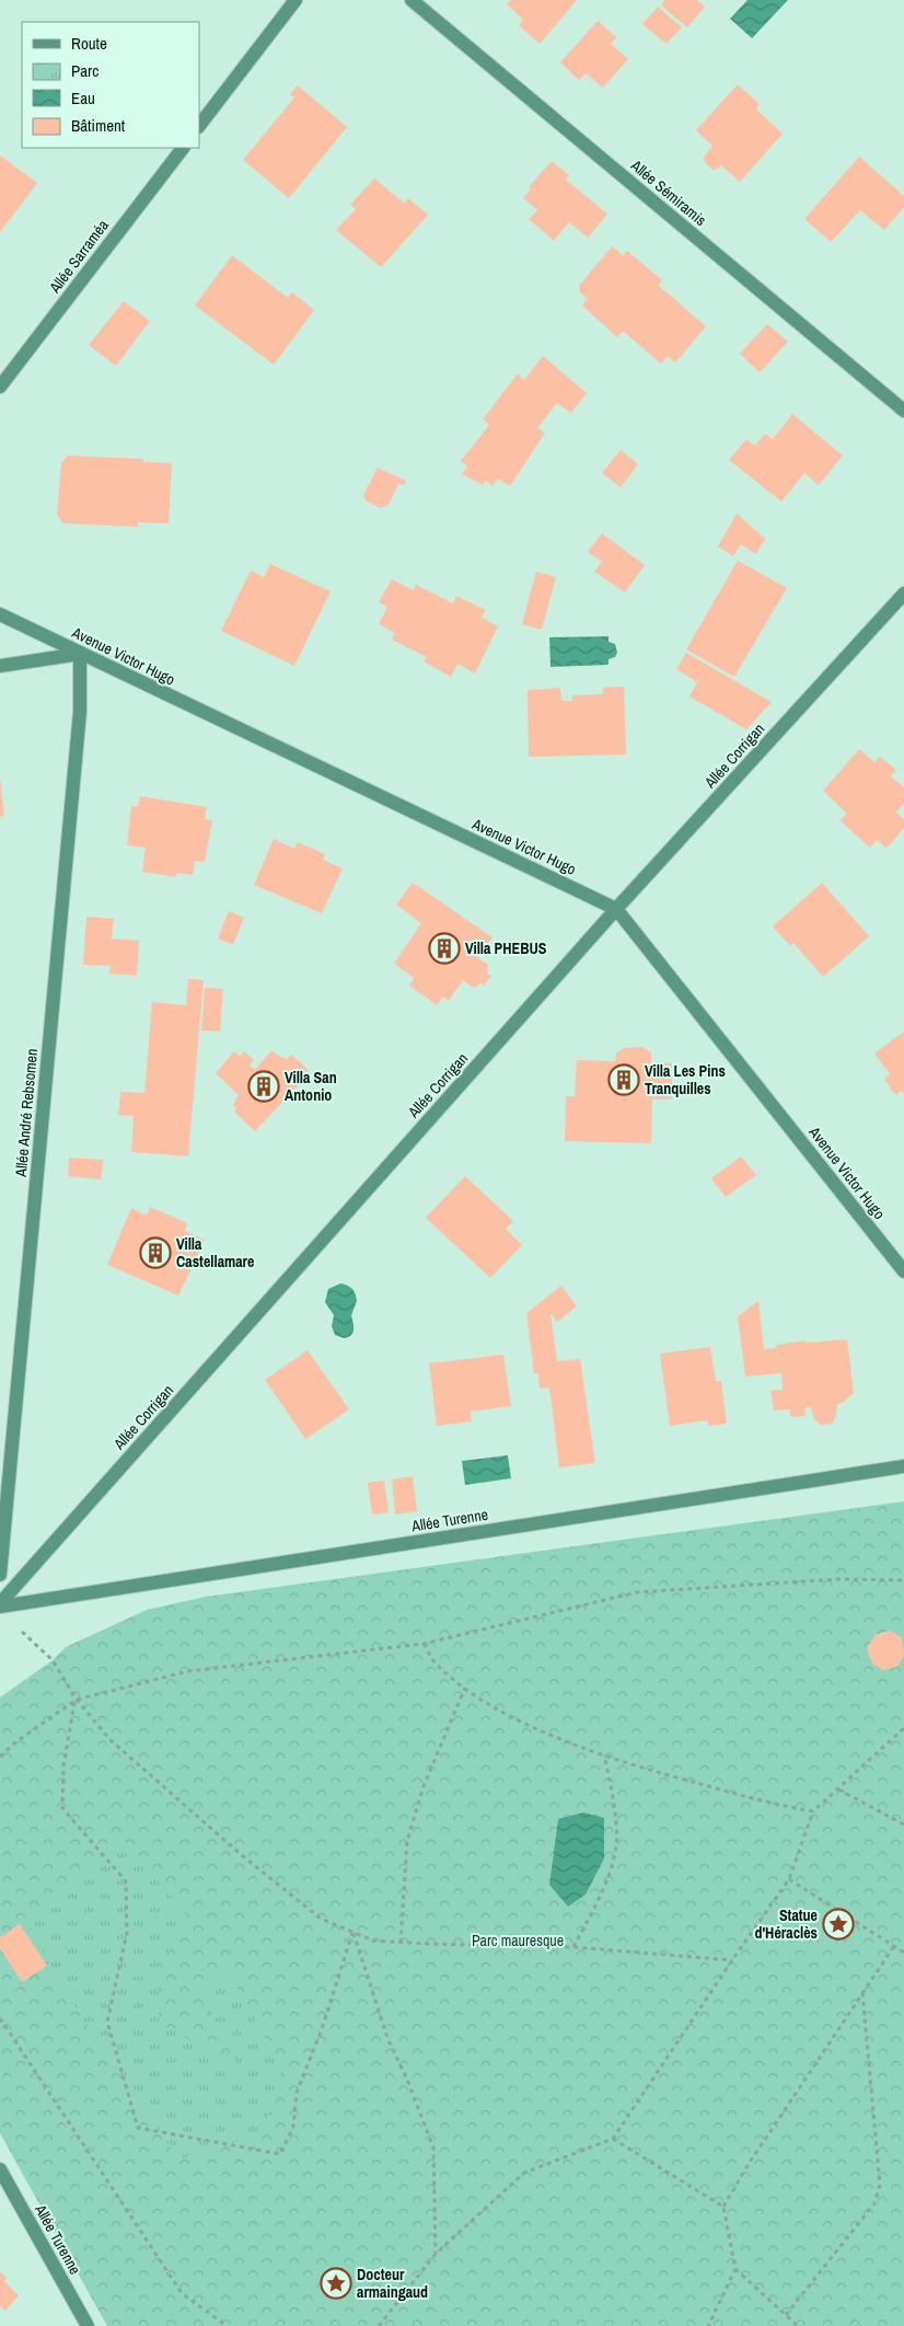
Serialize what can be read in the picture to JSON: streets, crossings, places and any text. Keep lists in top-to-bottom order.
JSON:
{
  "streets": {
    "street": [
      "Allée Sémiramis",
      "Allée Sarraméa",
      "Avenue Victor Hugo",
      "Allée Corrigan",
      "Allée André Rebsomen",
      "Allée Turenne"
    ]
  },
  "crossings": [
    ["Avenue Victor Hugo", "Allée Corrigan"],
    ["Avenue Victor Hugo", "Allée André Rebsomen"],
    ["Allée Corrigan", "Allée Turenne"]
  ],
  "parks": ["Parc mauresque"],
  "places": {
    "building": [
      "Villa PHEBUS",
      "Villa Les Pins Tranquilles",
      "Villa San Antonio",
      "Villa Castellamare"
    ],
    "place": ["Statue d'Héraclès", "Docteur armaingaud"]
  },
  "legend": [
    "Route",
    "Parc",
    "Eau",
    "Bâtiment"
  ]
}
